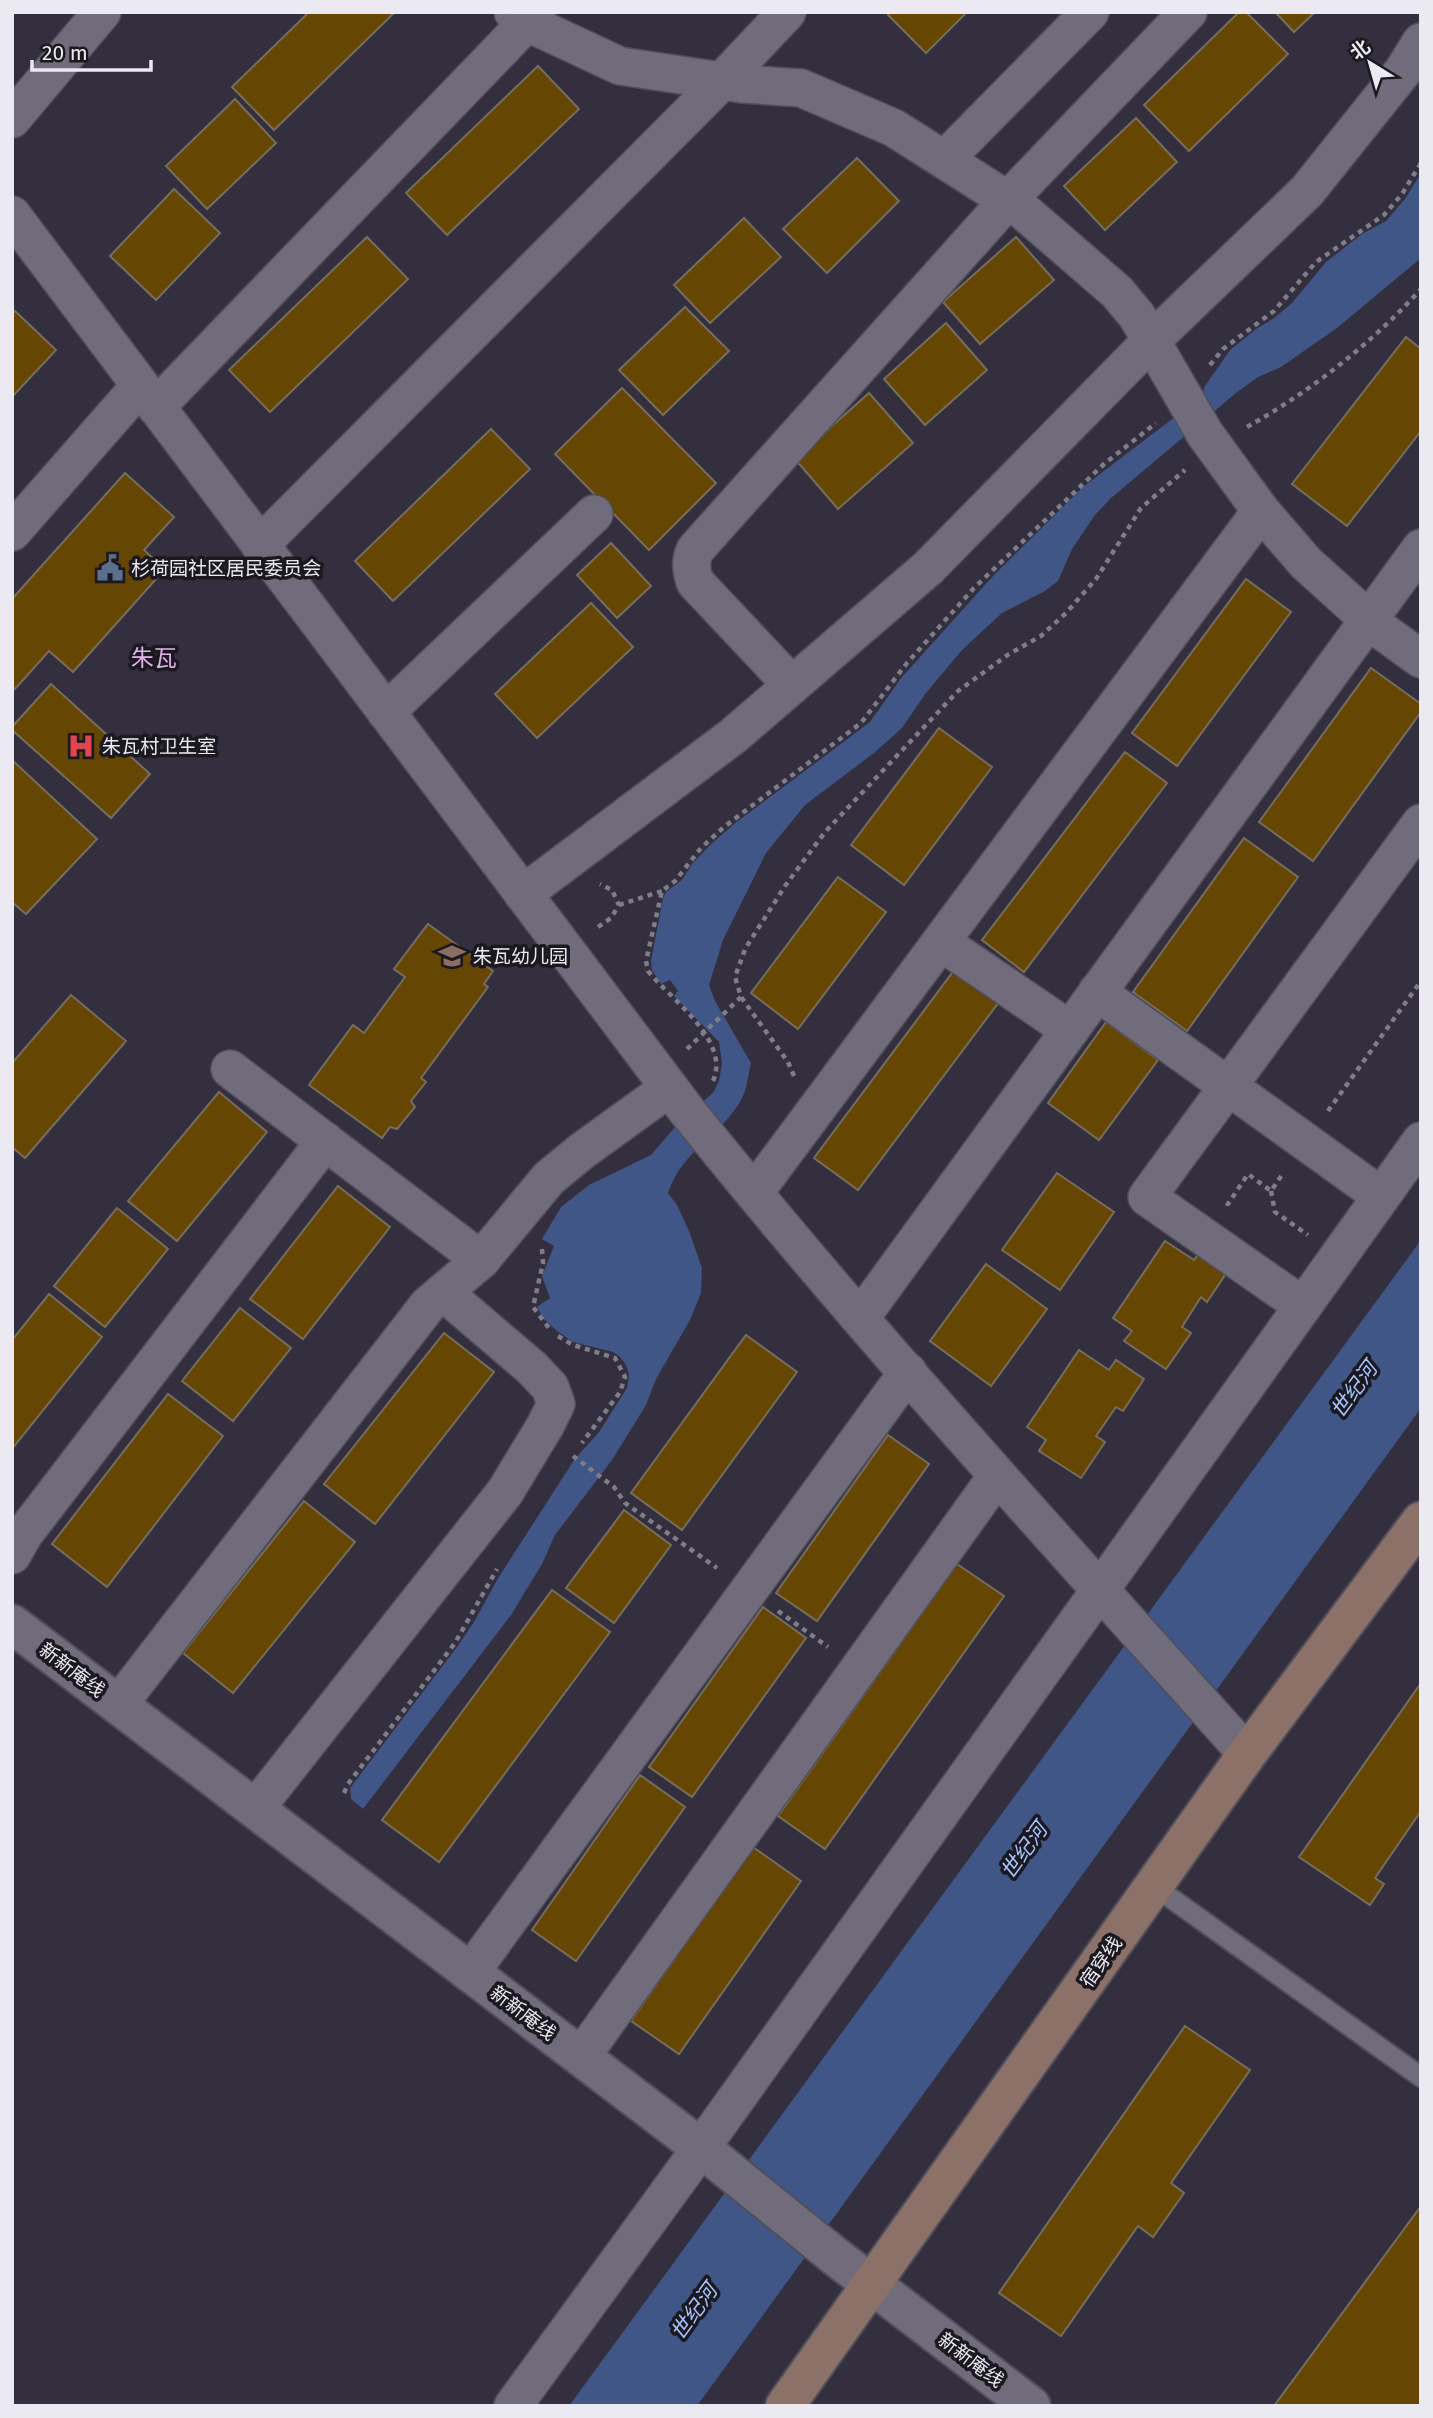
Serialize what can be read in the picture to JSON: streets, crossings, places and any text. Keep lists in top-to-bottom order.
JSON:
{
  "streets": {
    "main road": ["宿穿线"],
    "street": ["新新庵线"]
  },
  "crossings": [
    ["新新庵线", "宿穿线"]
  ],
  "districts": ["朱瓦"],
  "water": ["世纪河"],
  "places": {
    "public building": ["杉荷园社区居民委员会"],
    "hospital": ["朱瓦村卫生室"],
    "school or university": ["朱瓦幼儿园"]
  },
  "scale_bar": "20 m",
  "north": "top left"
}
